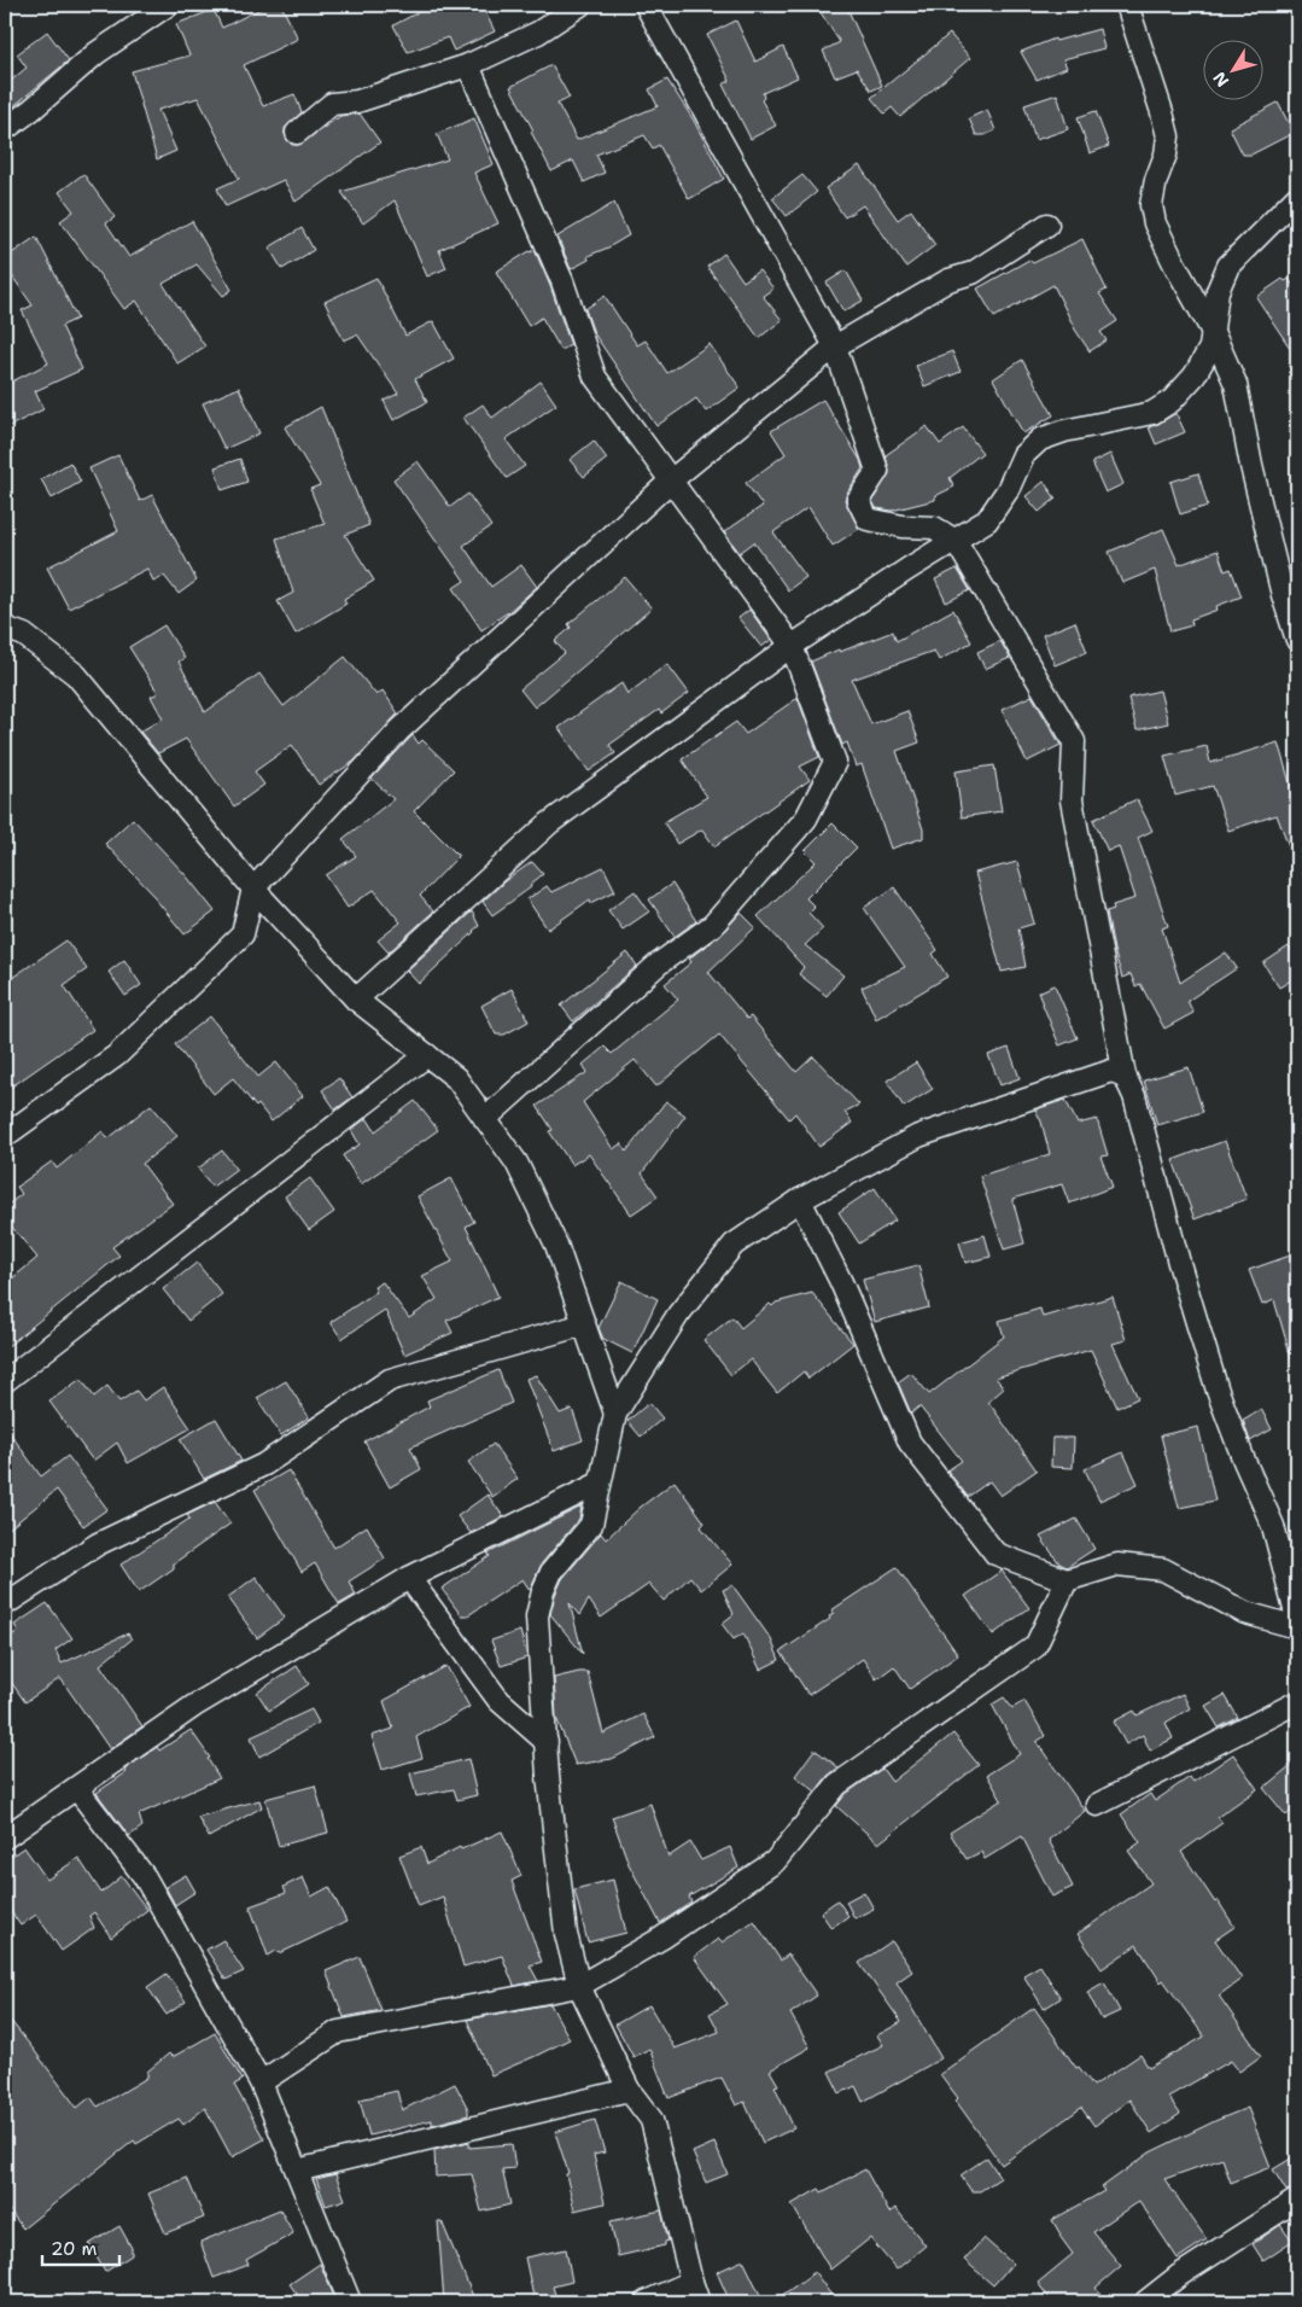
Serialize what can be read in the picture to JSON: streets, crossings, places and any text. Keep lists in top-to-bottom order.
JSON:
{
  "scale_bar": "20 m",
  "north": "bottom left"
}
